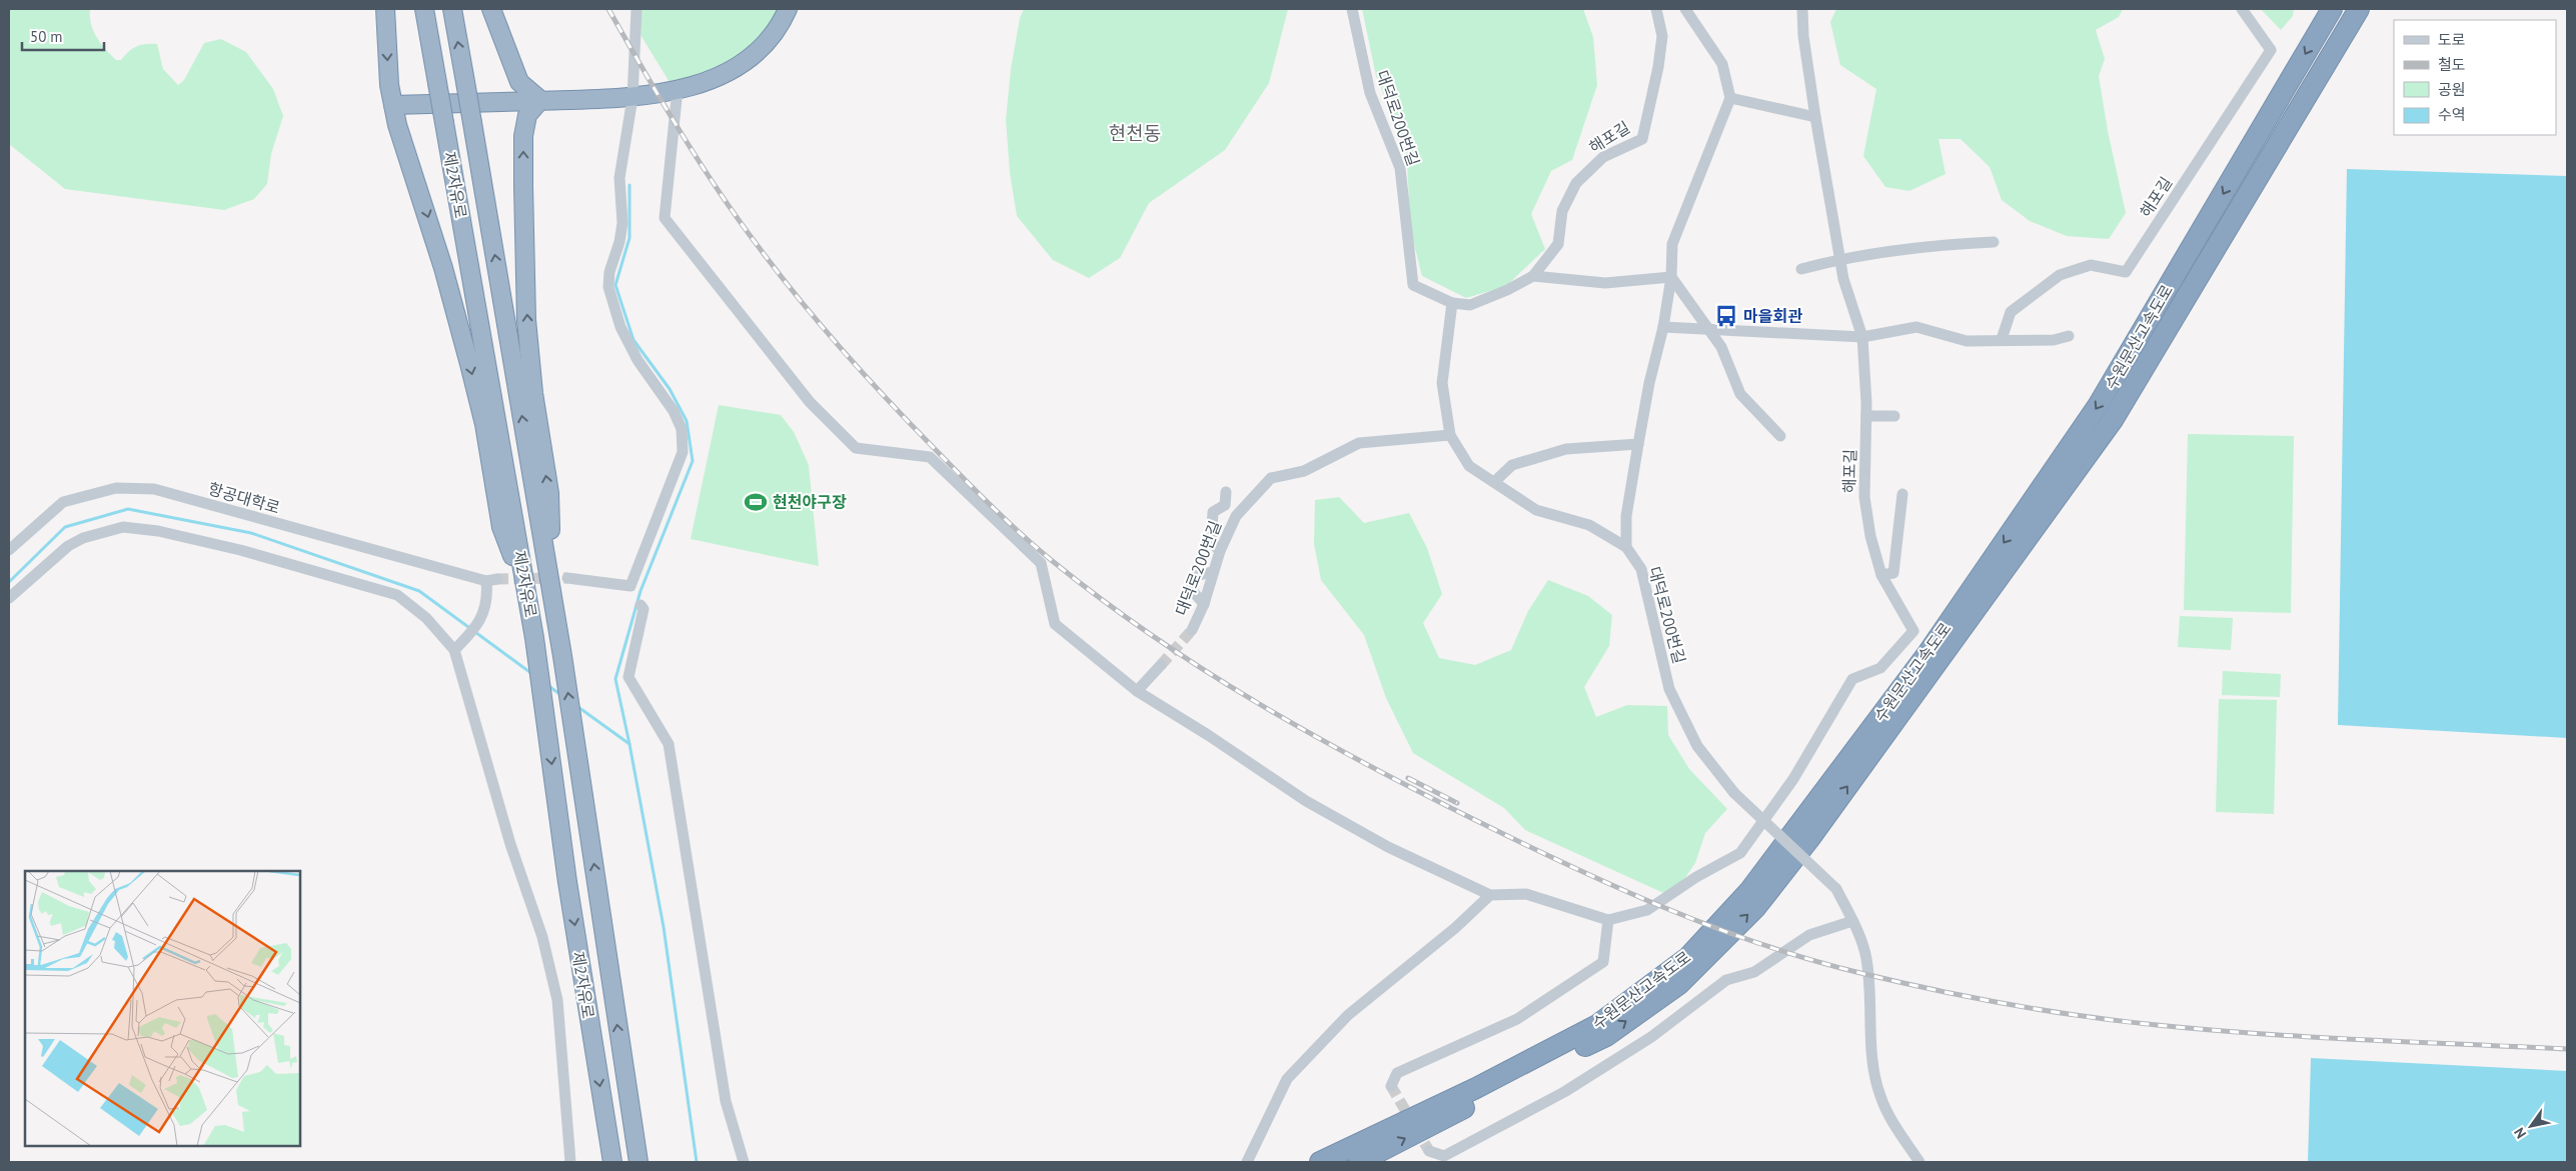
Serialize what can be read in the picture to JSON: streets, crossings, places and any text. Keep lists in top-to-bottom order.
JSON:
{
  "streets": {
    "highway": ["제2자유로", "수원문산고속도로"],
    "street": ["대덕로200번길", "해포길", "항공대학로"]
  },
  "crossings": [
    ["대덕로200번길", "해포길"]
  ],
  "districts": ["현천동"],
  "places": {
    "bus stop": ["마을회관"],
    "sports": ["현천야구장"]
  },
  "legend": [
    "도로",
    "철도",
    "공원",
    "수역"
  ],
  "scale_bar": "50 m",
  "north": "bottom left"
}
